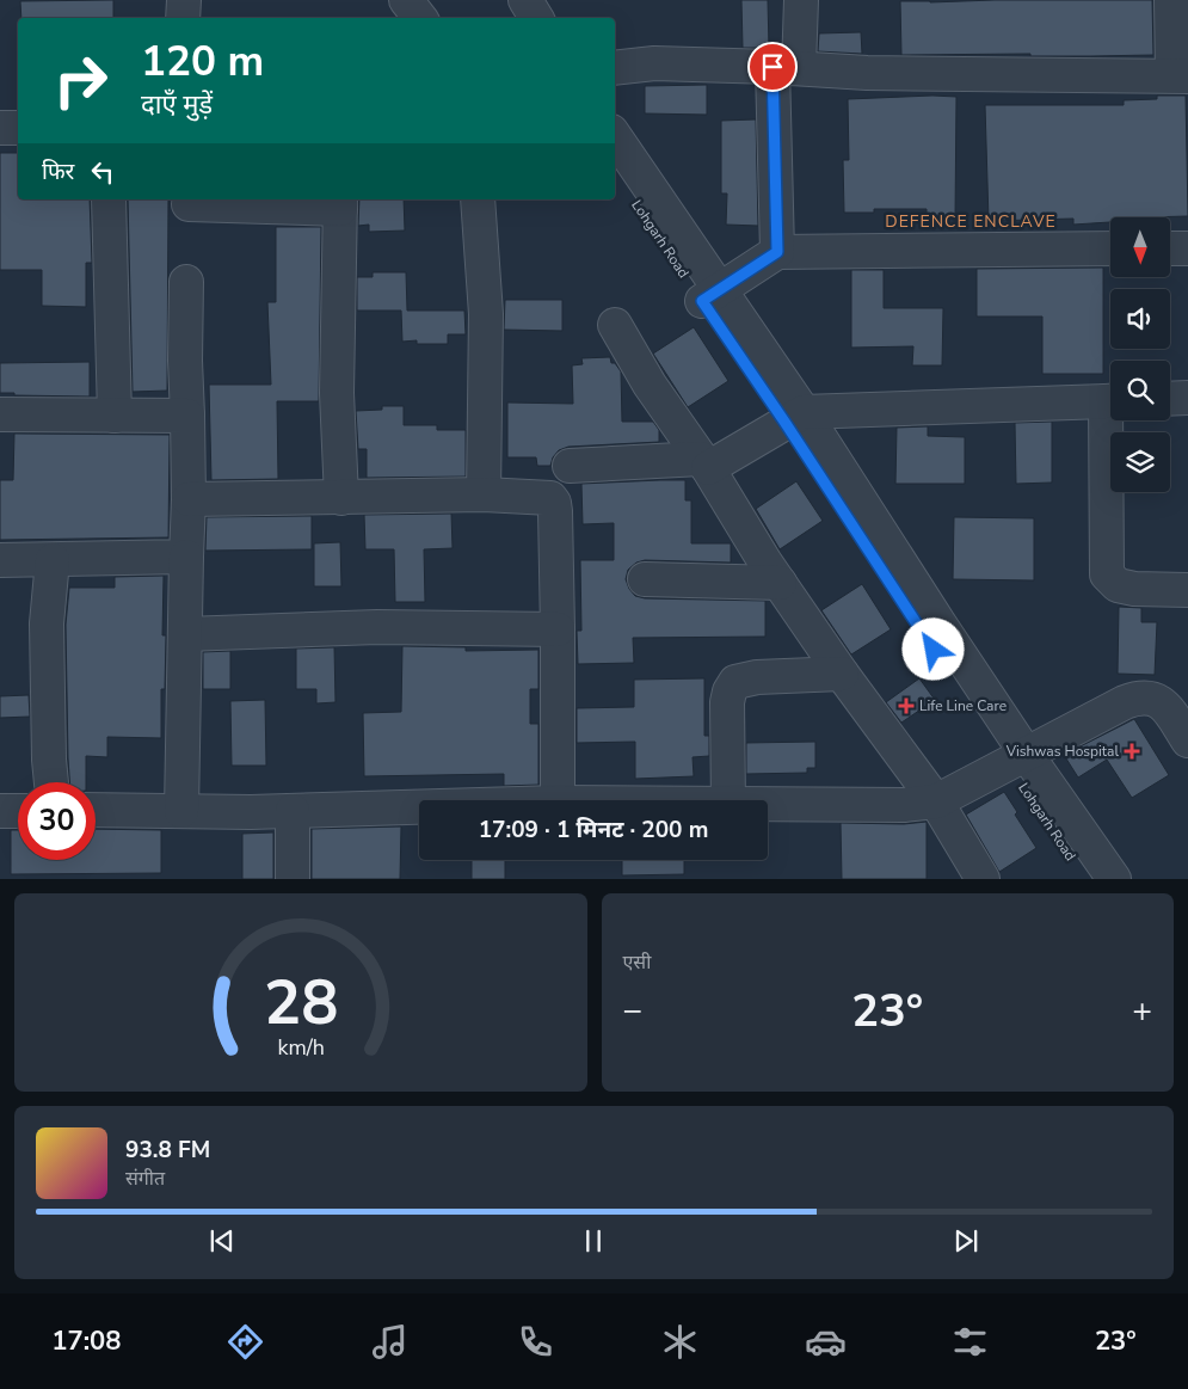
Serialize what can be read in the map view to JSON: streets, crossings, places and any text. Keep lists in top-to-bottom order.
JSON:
{
  "streets": {
    "street": ["Lohgarh Road"]
  },
  "districts": ["DEFENCE ENCLAVE"],
  "places": {
    "health": ["Life Line Care", "Vishwas Hospital"]
  },
  "north": "bottom",
  "page": {
    "turn": ["120 m", "दाएँ मुड़ें"],
    "then": "फिर",
    "limit": "30",
    "trip": "17:09 · 1 मिनट · 200 m",
    "tile": "एसी",
    "heat": ["−", "23°", "+"],
    "song": ["93.8 FM", "संगीत"],
    "tabs": ["17:08", "23°"],
    "gauge": ["28", "km/h"]
  }
}
